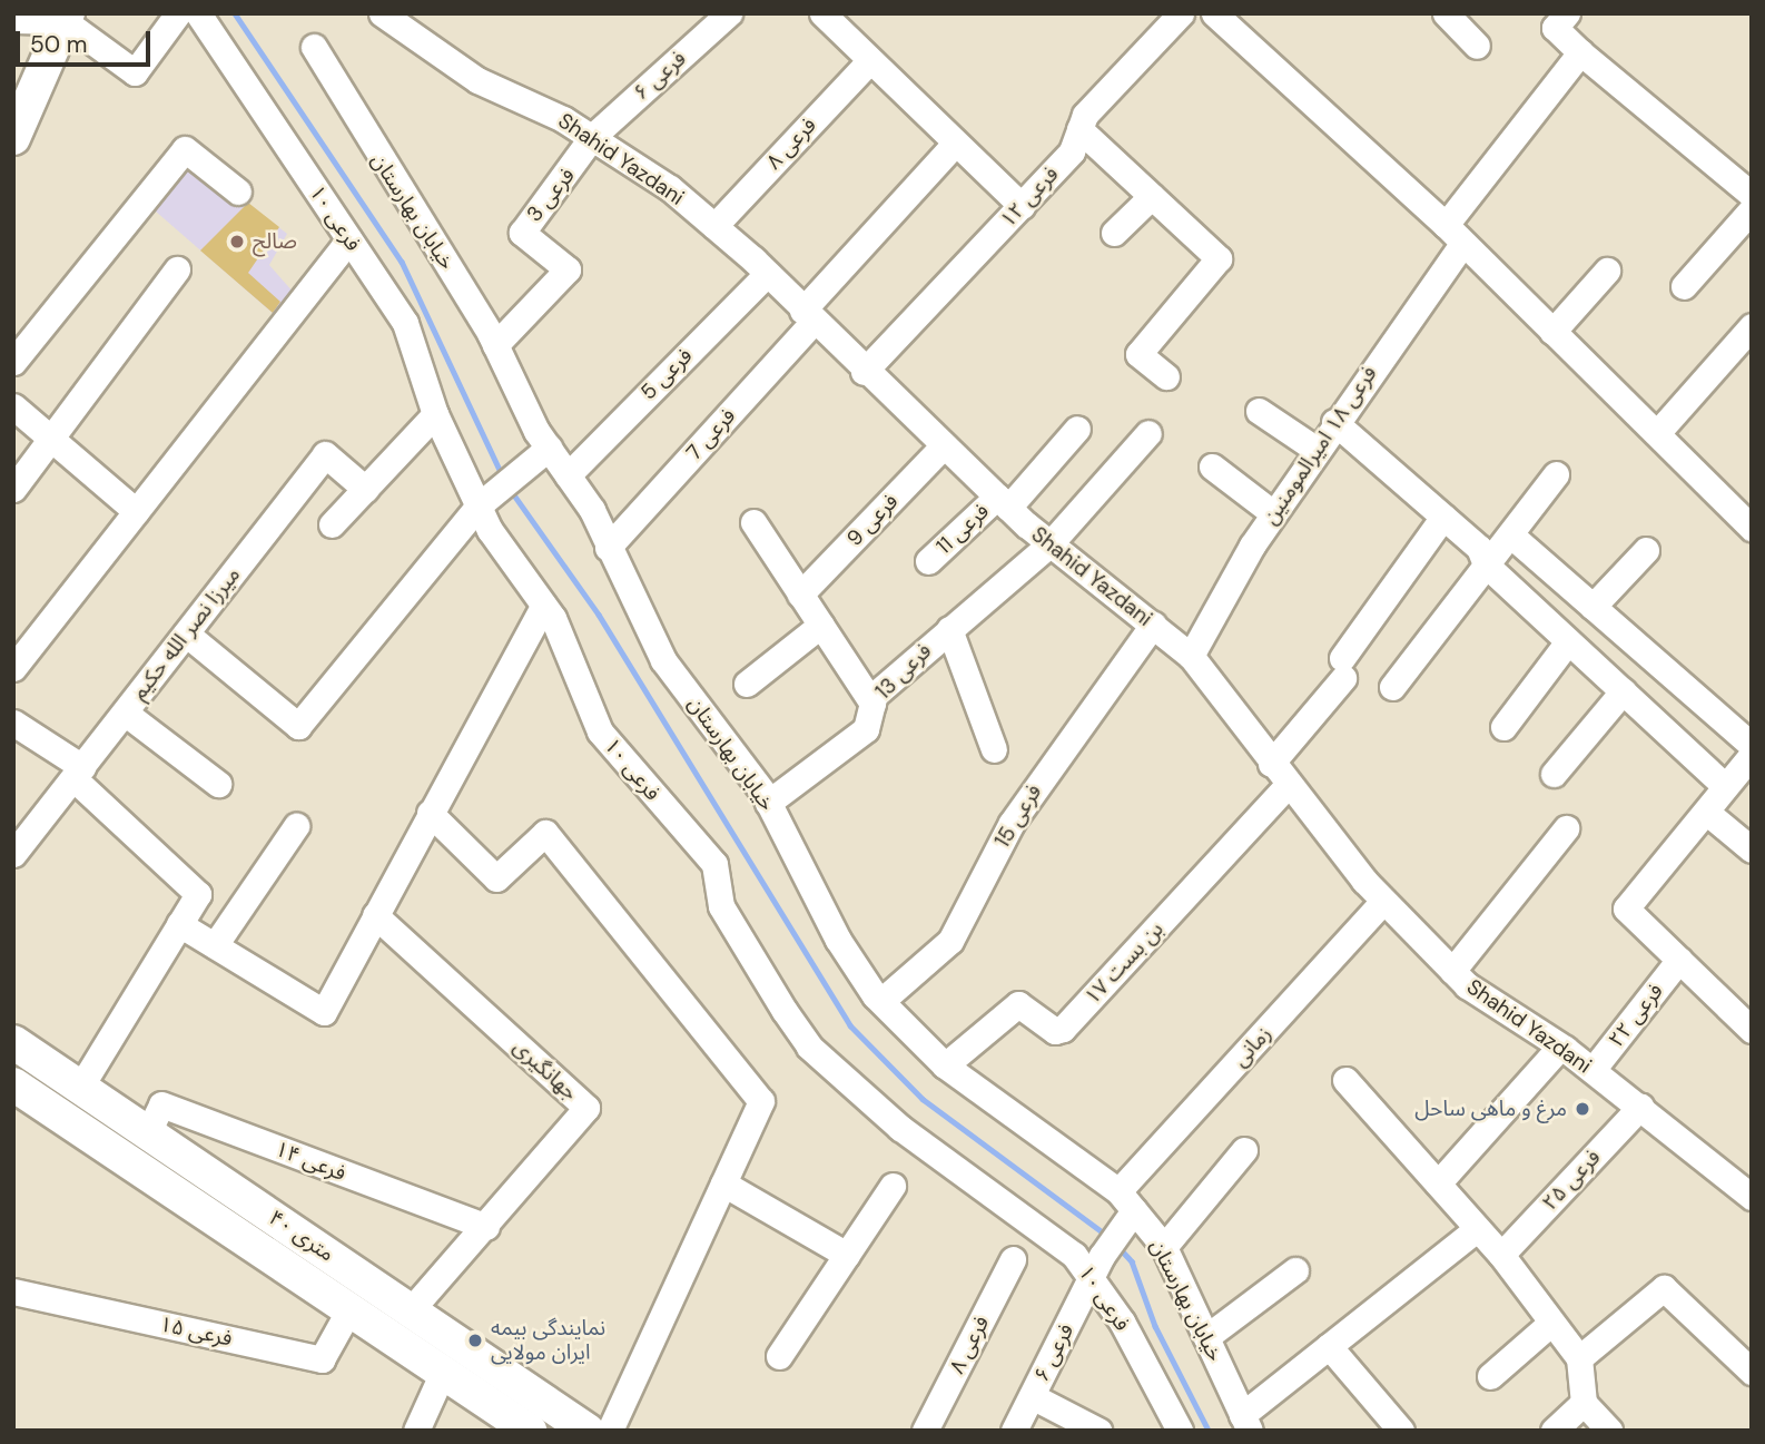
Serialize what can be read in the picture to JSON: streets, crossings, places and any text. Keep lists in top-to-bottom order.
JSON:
{
  "streets": {
    "main road": ["۴۰ متری"],
    "street": [
      "فرعی ۶",
      "فرعی ۸",
      "Shahid Yazdani",
      "فرعی 3",
      "فرعی ۱۲",
      "خیابان بهارستان",
      "فرعی ۱۰",
      "فرعی 5",
      "فرعی 7",
      "فرعی ۱۸ امیرالمومنین",
      "فرعی 9",
      "فرعی 11",
      "میرزا نصر الله حکیم",
      "فرعی 13",
      "فرعی 15",
      "بن بست ۱۷",
      "فرعی ۲۲",
      "زمانی",
      "جهانگیری",
      "فرعی ۱۴",
      "فرعی ۲۵",
      "فرعی ۱۵"
    ]
  },
  "crossings": [
    ["فرعی ۶", "Shahid Yazdani"],
    ["فرعی ۶", "فرعی 3"],
    ["فرعی ۶", "فرعی ۱۰"],
    ["فرعی ۶", "زمانی"],
    ["فرعی ۸", "Shahid Yazdani"],
    ["Shahid Yazdani", "فرعی 3"],
    ["Shahid Yazdani", "فرعی ۱۲"],
    ["Shahid Yazdani", "فرعی 5"],
    ["Shahid Yazdani", "فرعی 7"],
    ["Shahid Yazdani", "فرعی ۱۸ امیرالمومنین"],
    ["Shahid Yazdani", "فرعی 9"],
    ["Shahid Yazdani", "فرعی 11"],
    ["Shahid Yazdani", "فرعی 13"],
    ["Shahid Yazdani", "فرعی 15"],
    ["Shahid Yazdani", "بن بست ۱۷"],
    ["Shahid Yazdani", "فرعی ۲۲"],
    ["Shahid Yazdani", "زمانی"],
    ["Shahid Yazdani", "فرعی ۲۵"],
    ["فرعی 3", "خیابان بهارستان"],
    ["خیابان بهارستان", "فرعی 5"],
    ["خیابان بهارستان", "فرعی 7"],
    ["خیابان بهارستان", "فرعی 13"],
    ["خیابان بهارستان", "فرعی 15"],
    ["خیابان بهارستان", "بن بست ۱۷"],
    ["خیابان بهارستان", "زمانی"],
    ["فرعی ۱۰", "زمانی"],
    ["جهانگیری", "فرعی ۱۴"],
    ["جهانگیری", "۴۰ متری"],
    ["فرعی ۱۴", "۴۰ متری"],
    ["۴۰ متری", "فرعی ۱۵"]
  ],
  "places": ["صالح", "مرغ و ماهی ساحل", "نمایندگی بیمه ایران مولایی"],
  "scale_bar": "50 m"
}
